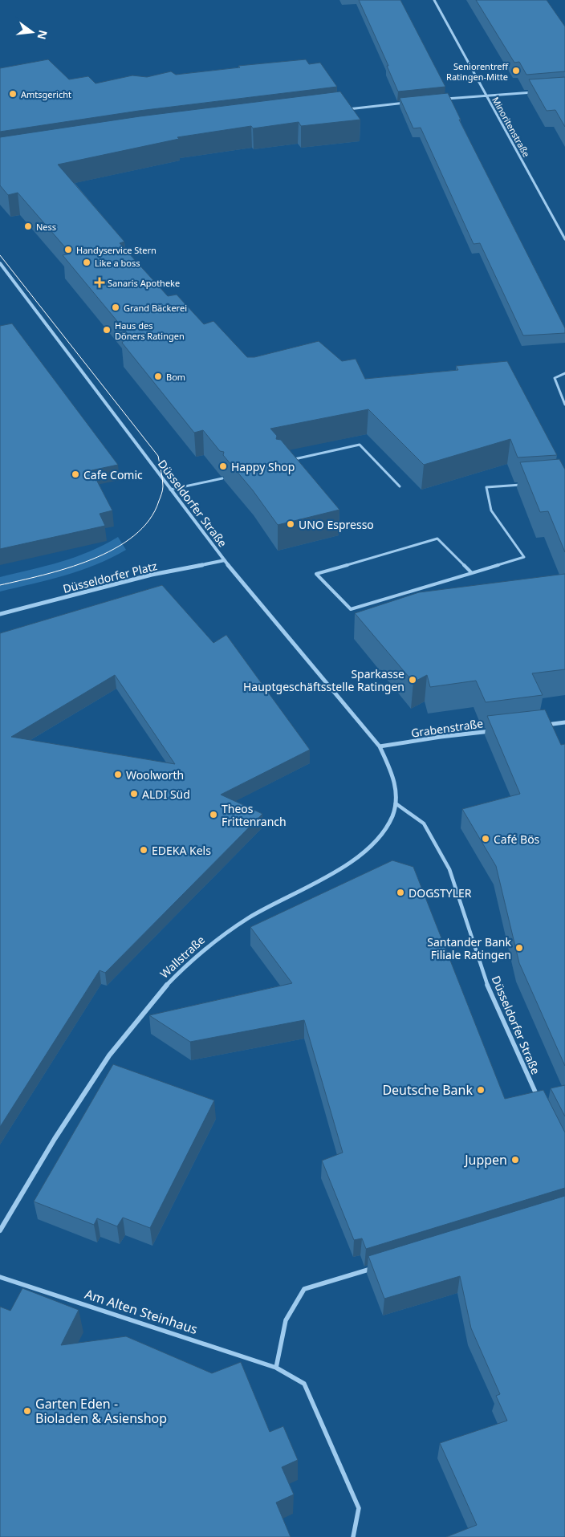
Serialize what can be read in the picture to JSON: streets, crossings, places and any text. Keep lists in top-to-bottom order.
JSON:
{
  "streets": {
    "street": [
      "Minoritenstraße",
      "Düsseldorfer Straße",
      "Düsseldorfer Platz",
      "Grabenstraße",
      "Wallstraße",
      "Am Alten Steinhaus"
    ]
  },
  "crossings": [
    ["Düsseldorfer Straße", "Düsseldorfer Platz"],
    ["Düsseldorfer Straße", "Grabenstraße"],
    ["Düsseldorfer Straße", "Wallstraße"],
    ["Grabenstraße", "Wallstraße"]
  ],
  "places": {
    "other": [
      "Seniorentreff Ratingen-Mitte",
      "Amtsgericht",
      "Ness",
      "Handyservice Stern",
      "Like a boss",
      "Grand Bäckerei",
      "Haus des Döners Ratingen",
      "Bom",
      "Happy Shop",
      "Cafe Comic",
      "UNO Espresso",
      "Sparkasse Hauptgeschäftsstelle Ratingen",
      "Woolworth",
      "ALDI Süd",
      "Theos Frittenranch",
      "Café Bös",
      "EDEKA Kels",
      "DOGSTYLER",
      "Santander Bank Filiale Ratingen",
      "Deutsche Bank",
      "Juppen",
      "Garten Eden - Bioladen & Asienshop"
    ],
    "health": ["Sanaris Apotheke"]
  },
  "north": "right"
}
